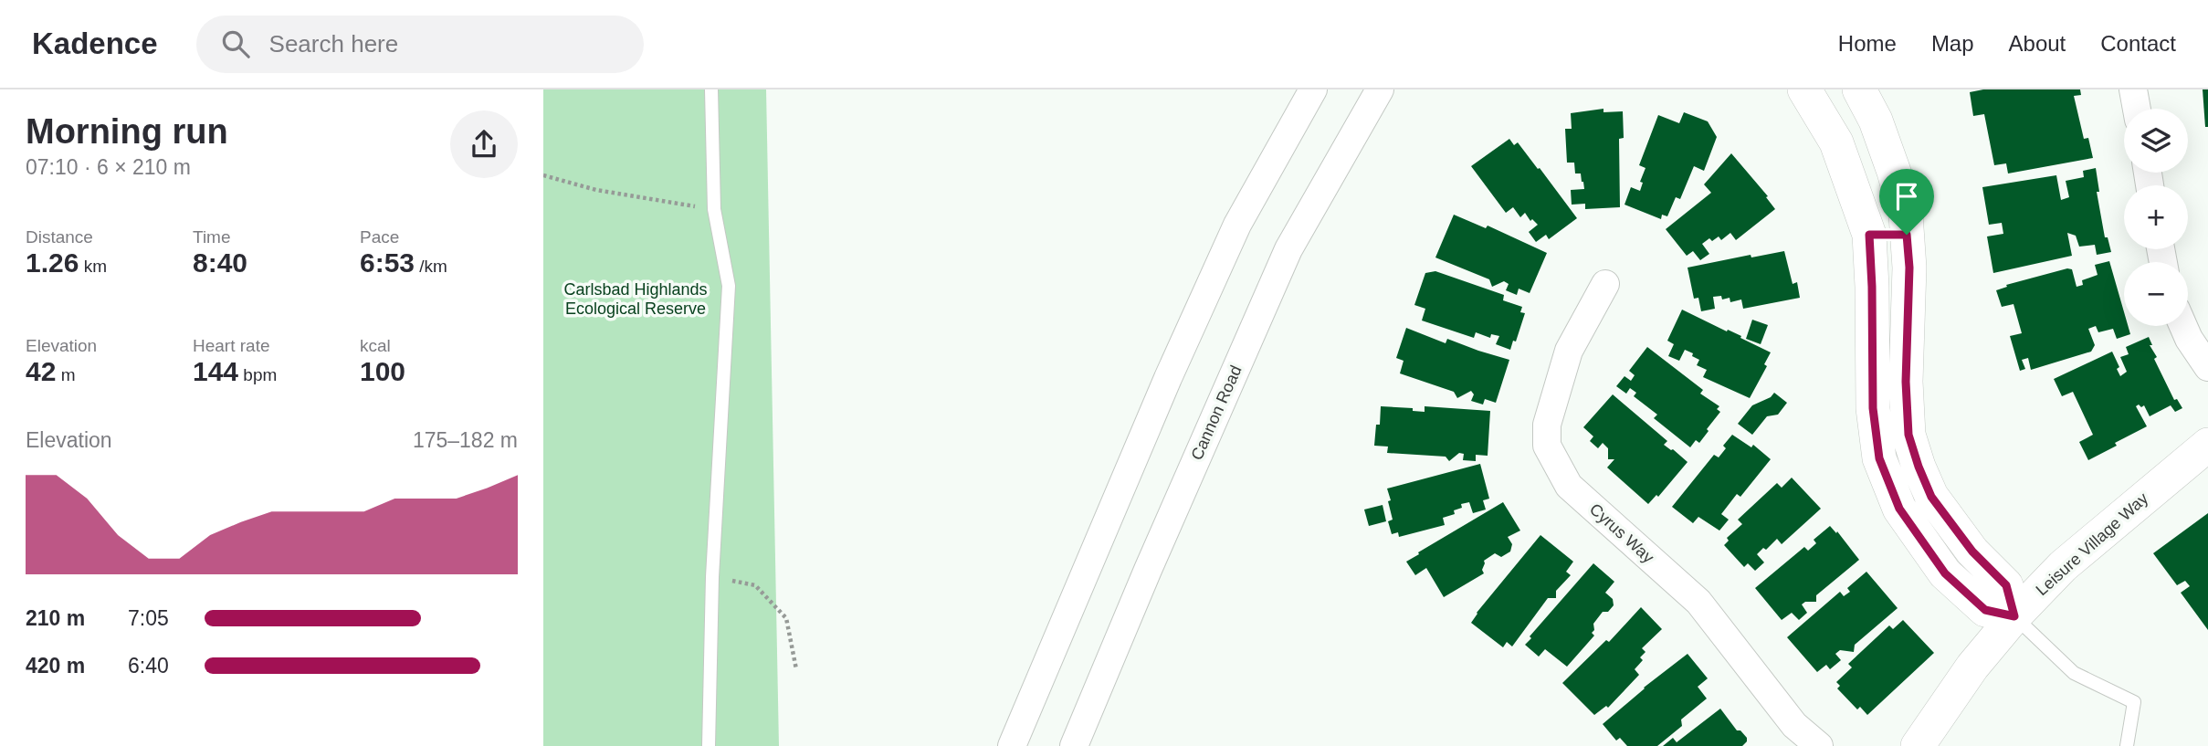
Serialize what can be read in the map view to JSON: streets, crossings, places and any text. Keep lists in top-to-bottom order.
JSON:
{
  "streets": {
    "street": ["Cannon Road", "Cyrus Way", "Leisure Village Way"]
  },
  "parks": ["Carlsbad Highlands Ecological Reserve"],
  "page": {
    "header": "Kadence",
    "search": "Search here",
    "nav": [
      "Home",
      "Map",
      "About",
      "Contact"
    ],
    "heading": ["Morning run", "07:10 · 6 × 210 m"],
    "map_buttons": ["+", "−"],
    "stats": [
      ["Distance", "1.26 km"],
      ["Time", "8:40"],
      ["Pace", "6:53 /km"],
      ["Elevation", "42 m"],
      ["Heart rate", "144 bpm"],
      ["kcal", "100"]
    ],
    "chart": ["Elevation", "175–182 m"],
    "list": [
      {
        "name": "210 m",
        "note": "7:05"
      },
      {
        "name": "420 m",
        "note": "6:40"
      }
    ]
  }
}
